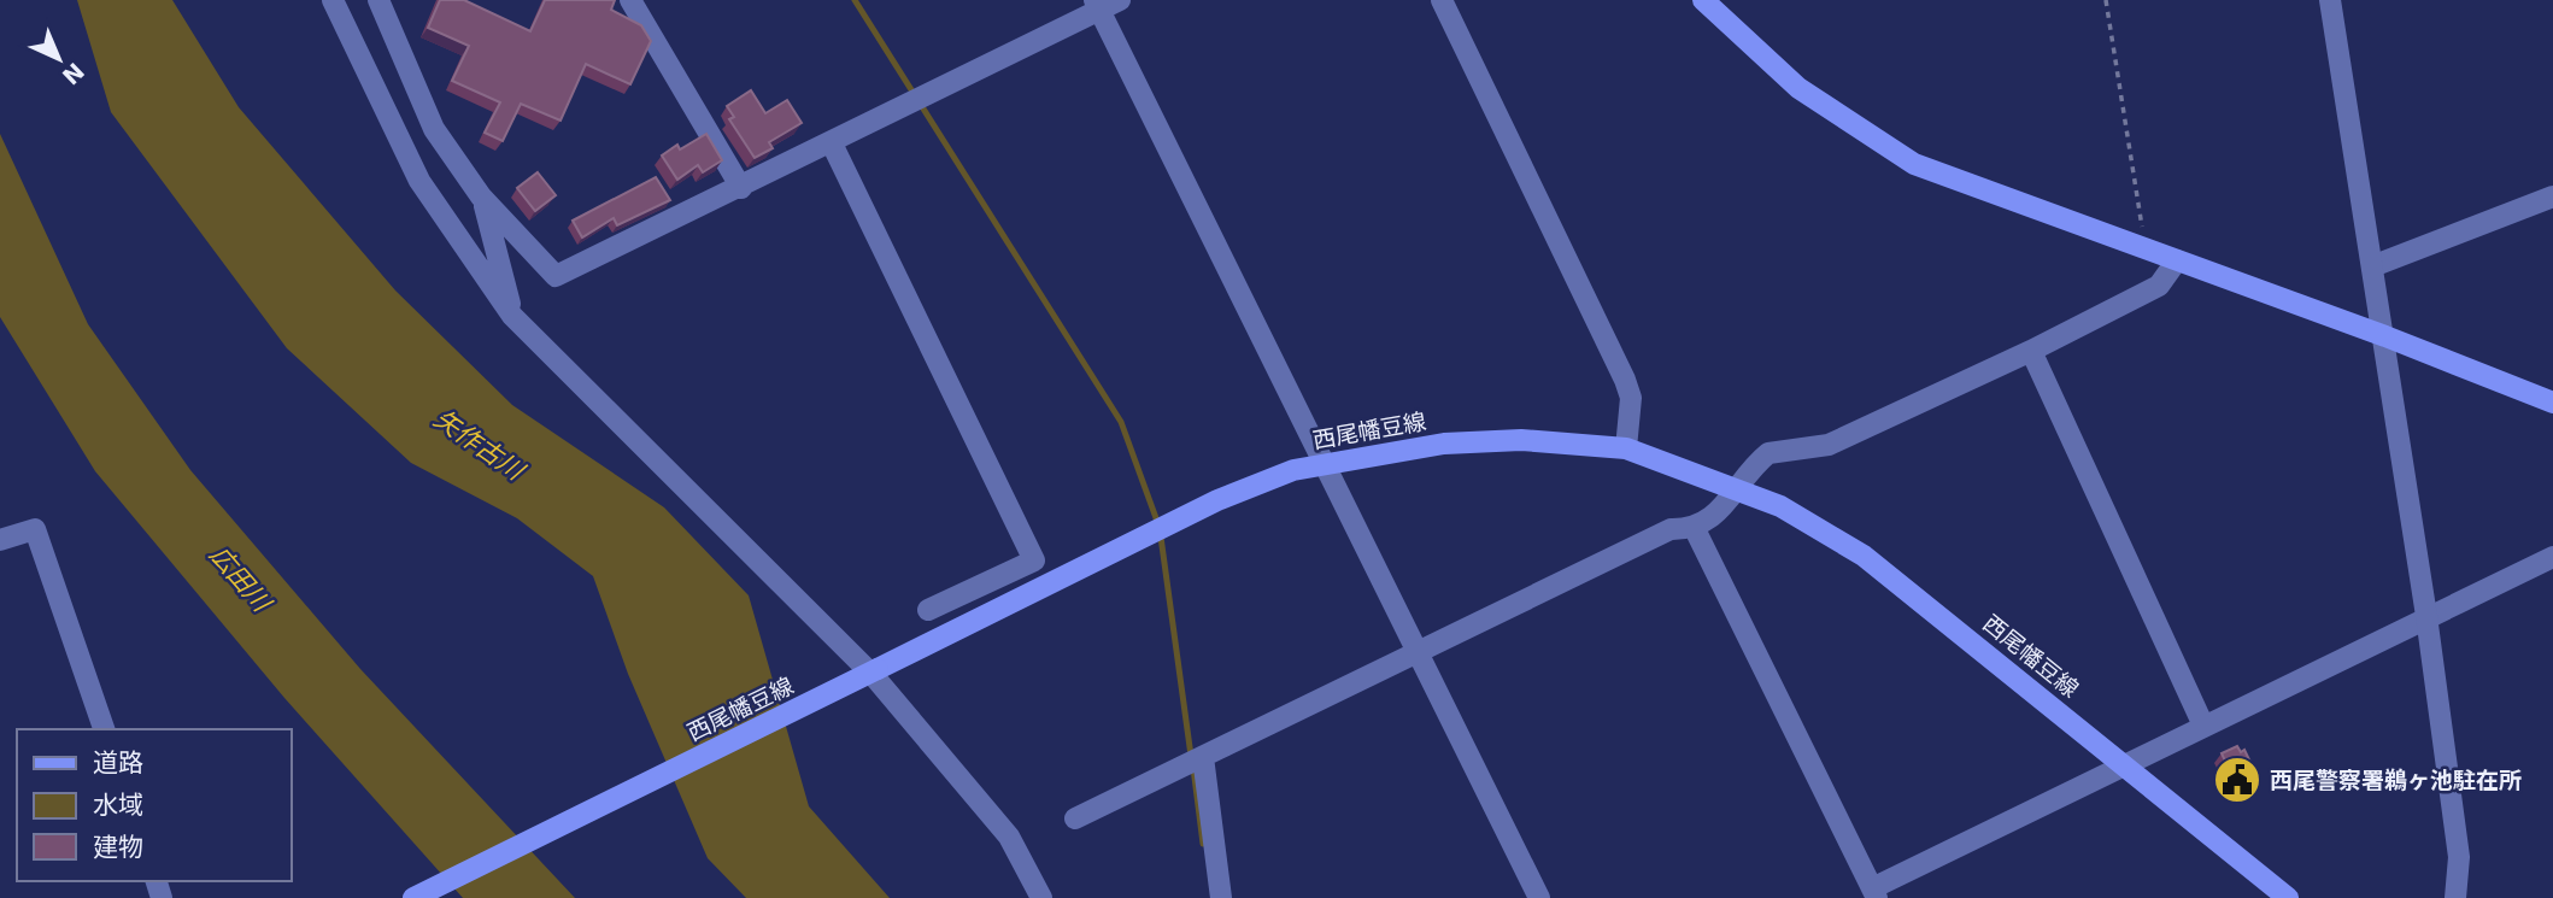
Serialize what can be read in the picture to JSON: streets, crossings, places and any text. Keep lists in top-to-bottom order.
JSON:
{
  "streets": {
    "main road": ["西尾幡豆線"]
  },
  "water": ["矢作古川", "広田川"],
  "places": {
    "public building": ["西尾警察署鵜ヶ池駐在所"]
  },
  "legend": ["道路", "水域", "建物"],
  "north": "bottom right"
}
